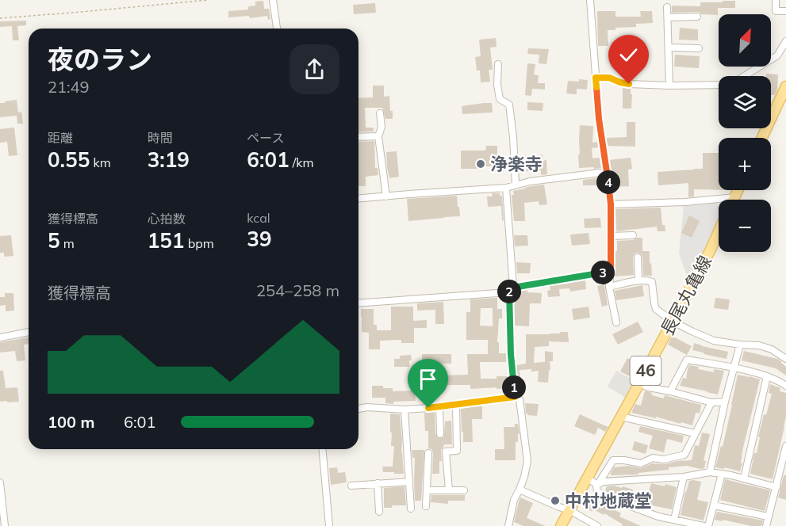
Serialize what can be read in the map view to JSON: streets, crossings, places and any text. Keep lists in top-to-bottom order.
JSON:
{
  "streets": {
    "main road": ["長尾丸亀線", "46"]
  },
  "places": ["浄楽寺", "中村地蔵堂"],
  "north": "top right",
  "page": {
    "map_buttons": ["+", "−"],
    "heading": ["夜のラン", "21:49"],
    "stats": [
      ["距離", "0.55 km"],
      ["時間", "3:19"],
      ["ペース", "6:01 /km"],
      ["獲得標高", "5 m"],
      ["心拍数", "151 bpm"],
      ["kcal", "39"]
    ],
    "pins": [
      "4",
      "3",
      "2",
      "1"
    ],
    "chart": ["獲得標高", "254–258 m"],
    "list": [
      {
        "name": "100 m",
        "note": "6:01"
      }
    ]
  }
}
